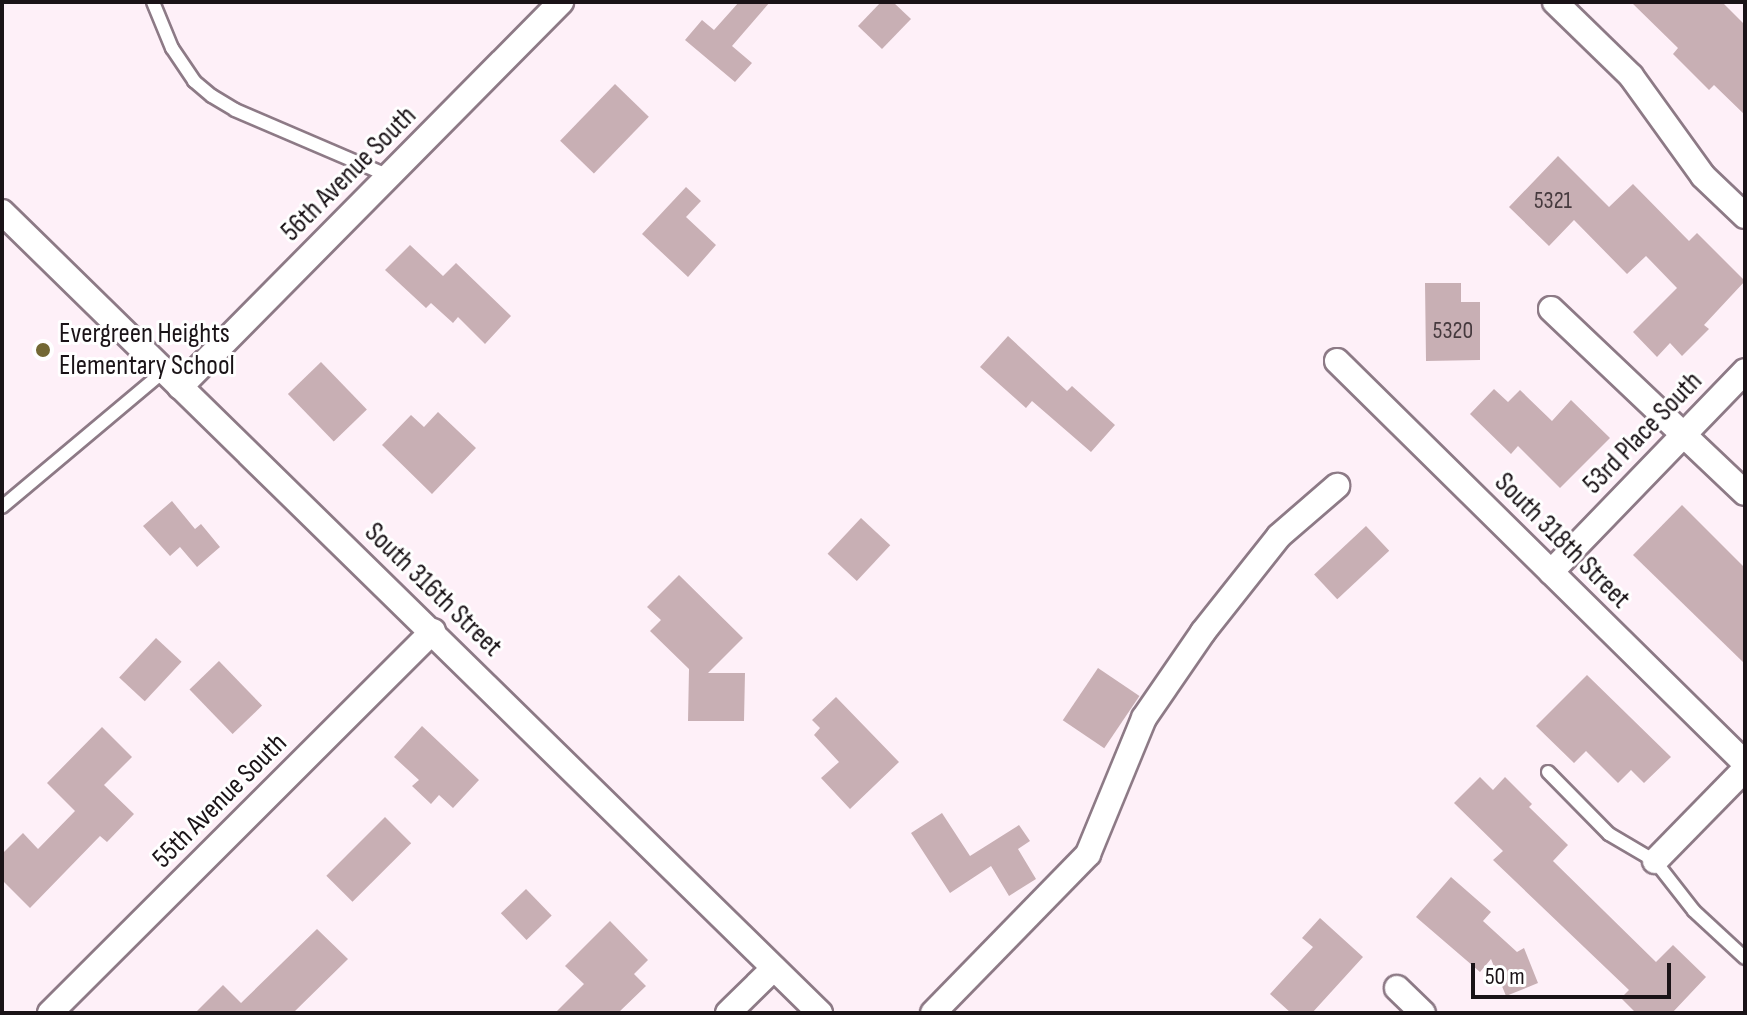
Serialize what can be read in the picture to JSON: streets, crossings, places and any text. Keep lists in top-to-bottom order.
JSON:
{
  "streets": {
    "street": [
      "56th Avenue South",
      "53rd Place South",
      "South 318th Street",
      "South 316th Street",
      "55th Avenue South"
    ]
  },
  "crossings": [
    ["56th Avenue South", "South 316th Street"],
    ["53rd Place South", "South 318th Street"],
    ["South 316th Street", "55th Avenue South"]
  ],
  "places": ["Evergreen Heights Elementary School"],
  "house_numbers": ["5321", "5320"],
  "scale_bar": "50 m"
}
